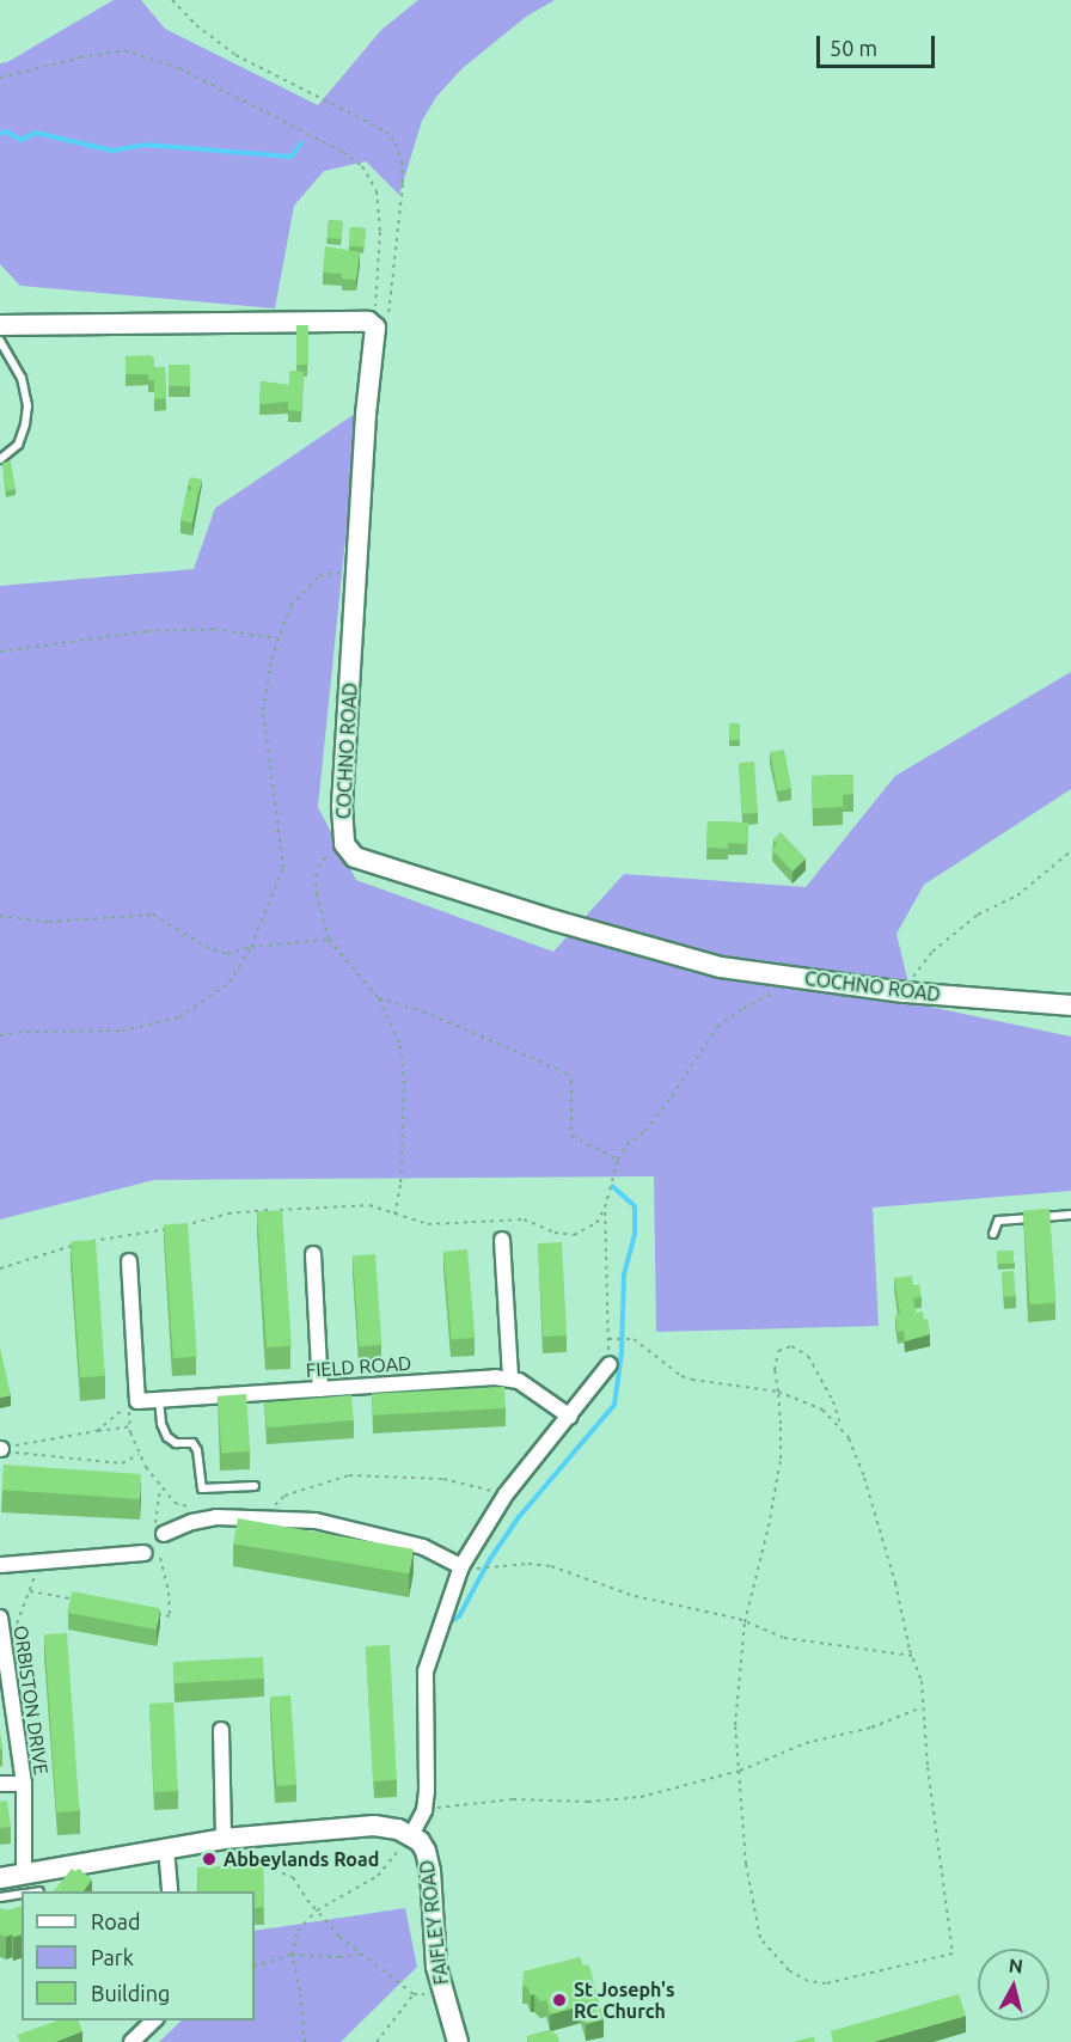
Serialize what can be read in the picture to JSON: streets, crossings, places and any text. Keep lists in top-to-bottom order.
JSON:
{
  "streets": {
    "street": [
      "COCHNO ROAD",
      "FIELD ROAD",
      "ORBISTON DRIVE",
      "FAIFLEY ROAD"
    ]
  },
  "crossings": [
    ["ORBISTON DRIVE", "FAIFLEY ROAD"]
  ],
  "places": ["Abbeylands Road", "St Joseph's RC Church"],
  "legend": ["Road", "Park", "Building"],
  "scale_bar": "50 m",
  "north": "top"
}
